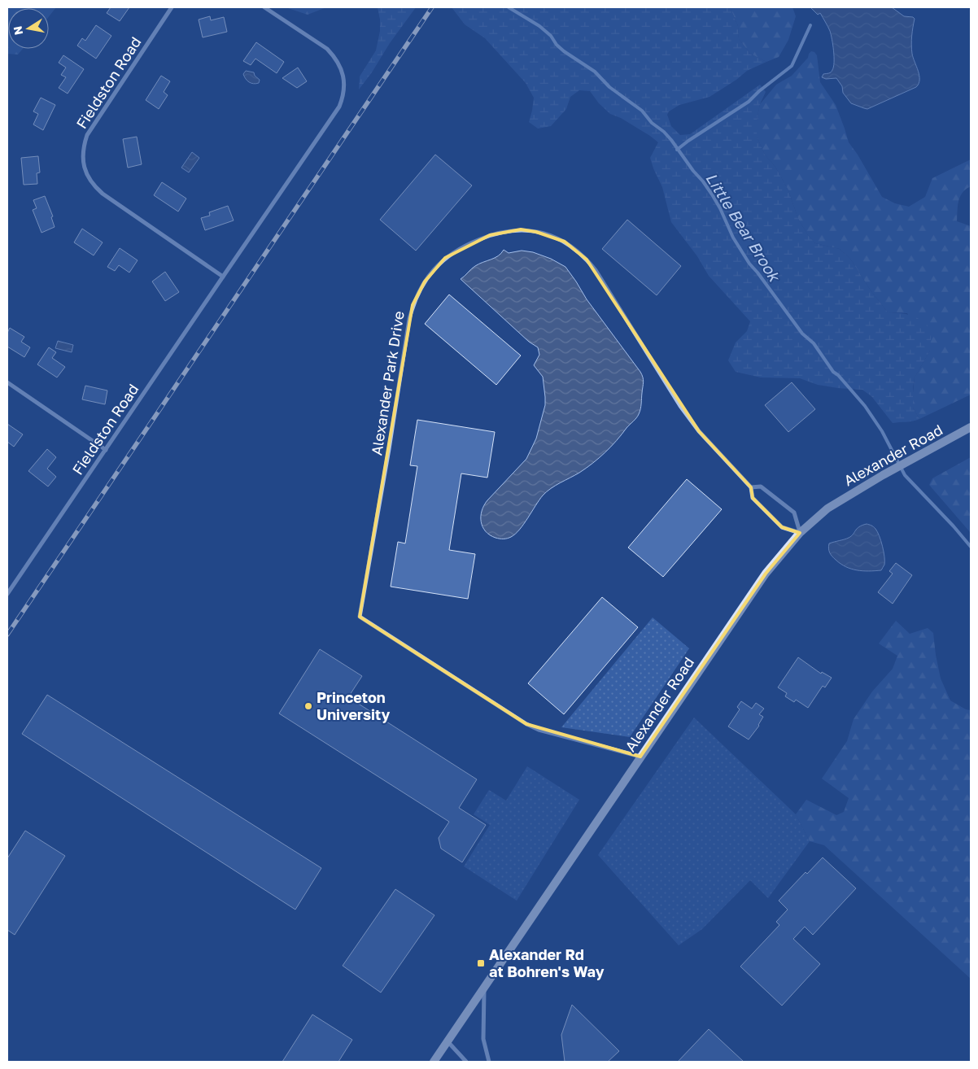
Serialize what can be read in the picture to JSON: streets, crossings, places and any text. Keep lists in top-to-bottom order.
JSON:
{
  "streets": {
    "street": ["Fieldston Road", "Alexander Park Drive", "Alexander Road"]
  },
  "crossings": [
    ["Alexander Park Drive", "Alexander Road"]
  ],
  "water": ["Little Bear Brook"],
  "places": {
    "other": ["Princeton University"],
    "transit": ["Alexander Rd at Bohren's Way"]
  },
  "north": "left"
}
